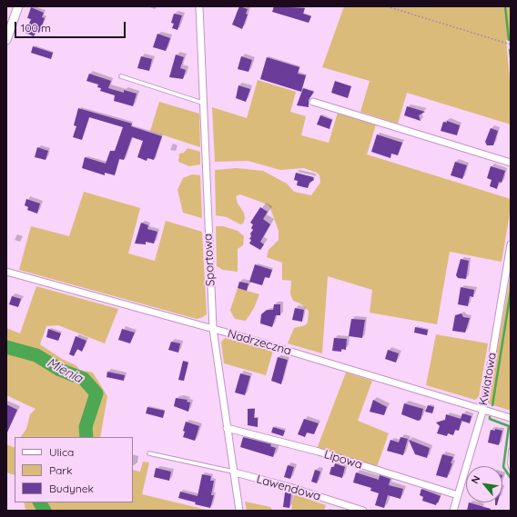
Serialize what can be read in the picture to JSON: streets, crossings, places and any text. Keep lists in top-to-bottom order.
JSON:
{
  "streets": {
    "street": [
      "Sportowa",
      "Nadrzeczna",
      "Kwiatowa",
      "Lipowa",
      "Lawendowa"
    ]
  },
  "crossings": [
    ["Sportowa", "Nadrzeczna"],
    ["Sportowa", "Lipowa"],
    ["Sportowa", "Lawendowa"],
    ["Nadrzeczna", "Kwiatowa"],
    ["Kwiatowa", "Lipowa"]
  ],
  "water": ["Mienia"],
  "legend": ["Ulica", "Park", "Budynek"],
  "scale_bar": "100 m",
  "north": "top left"
}
